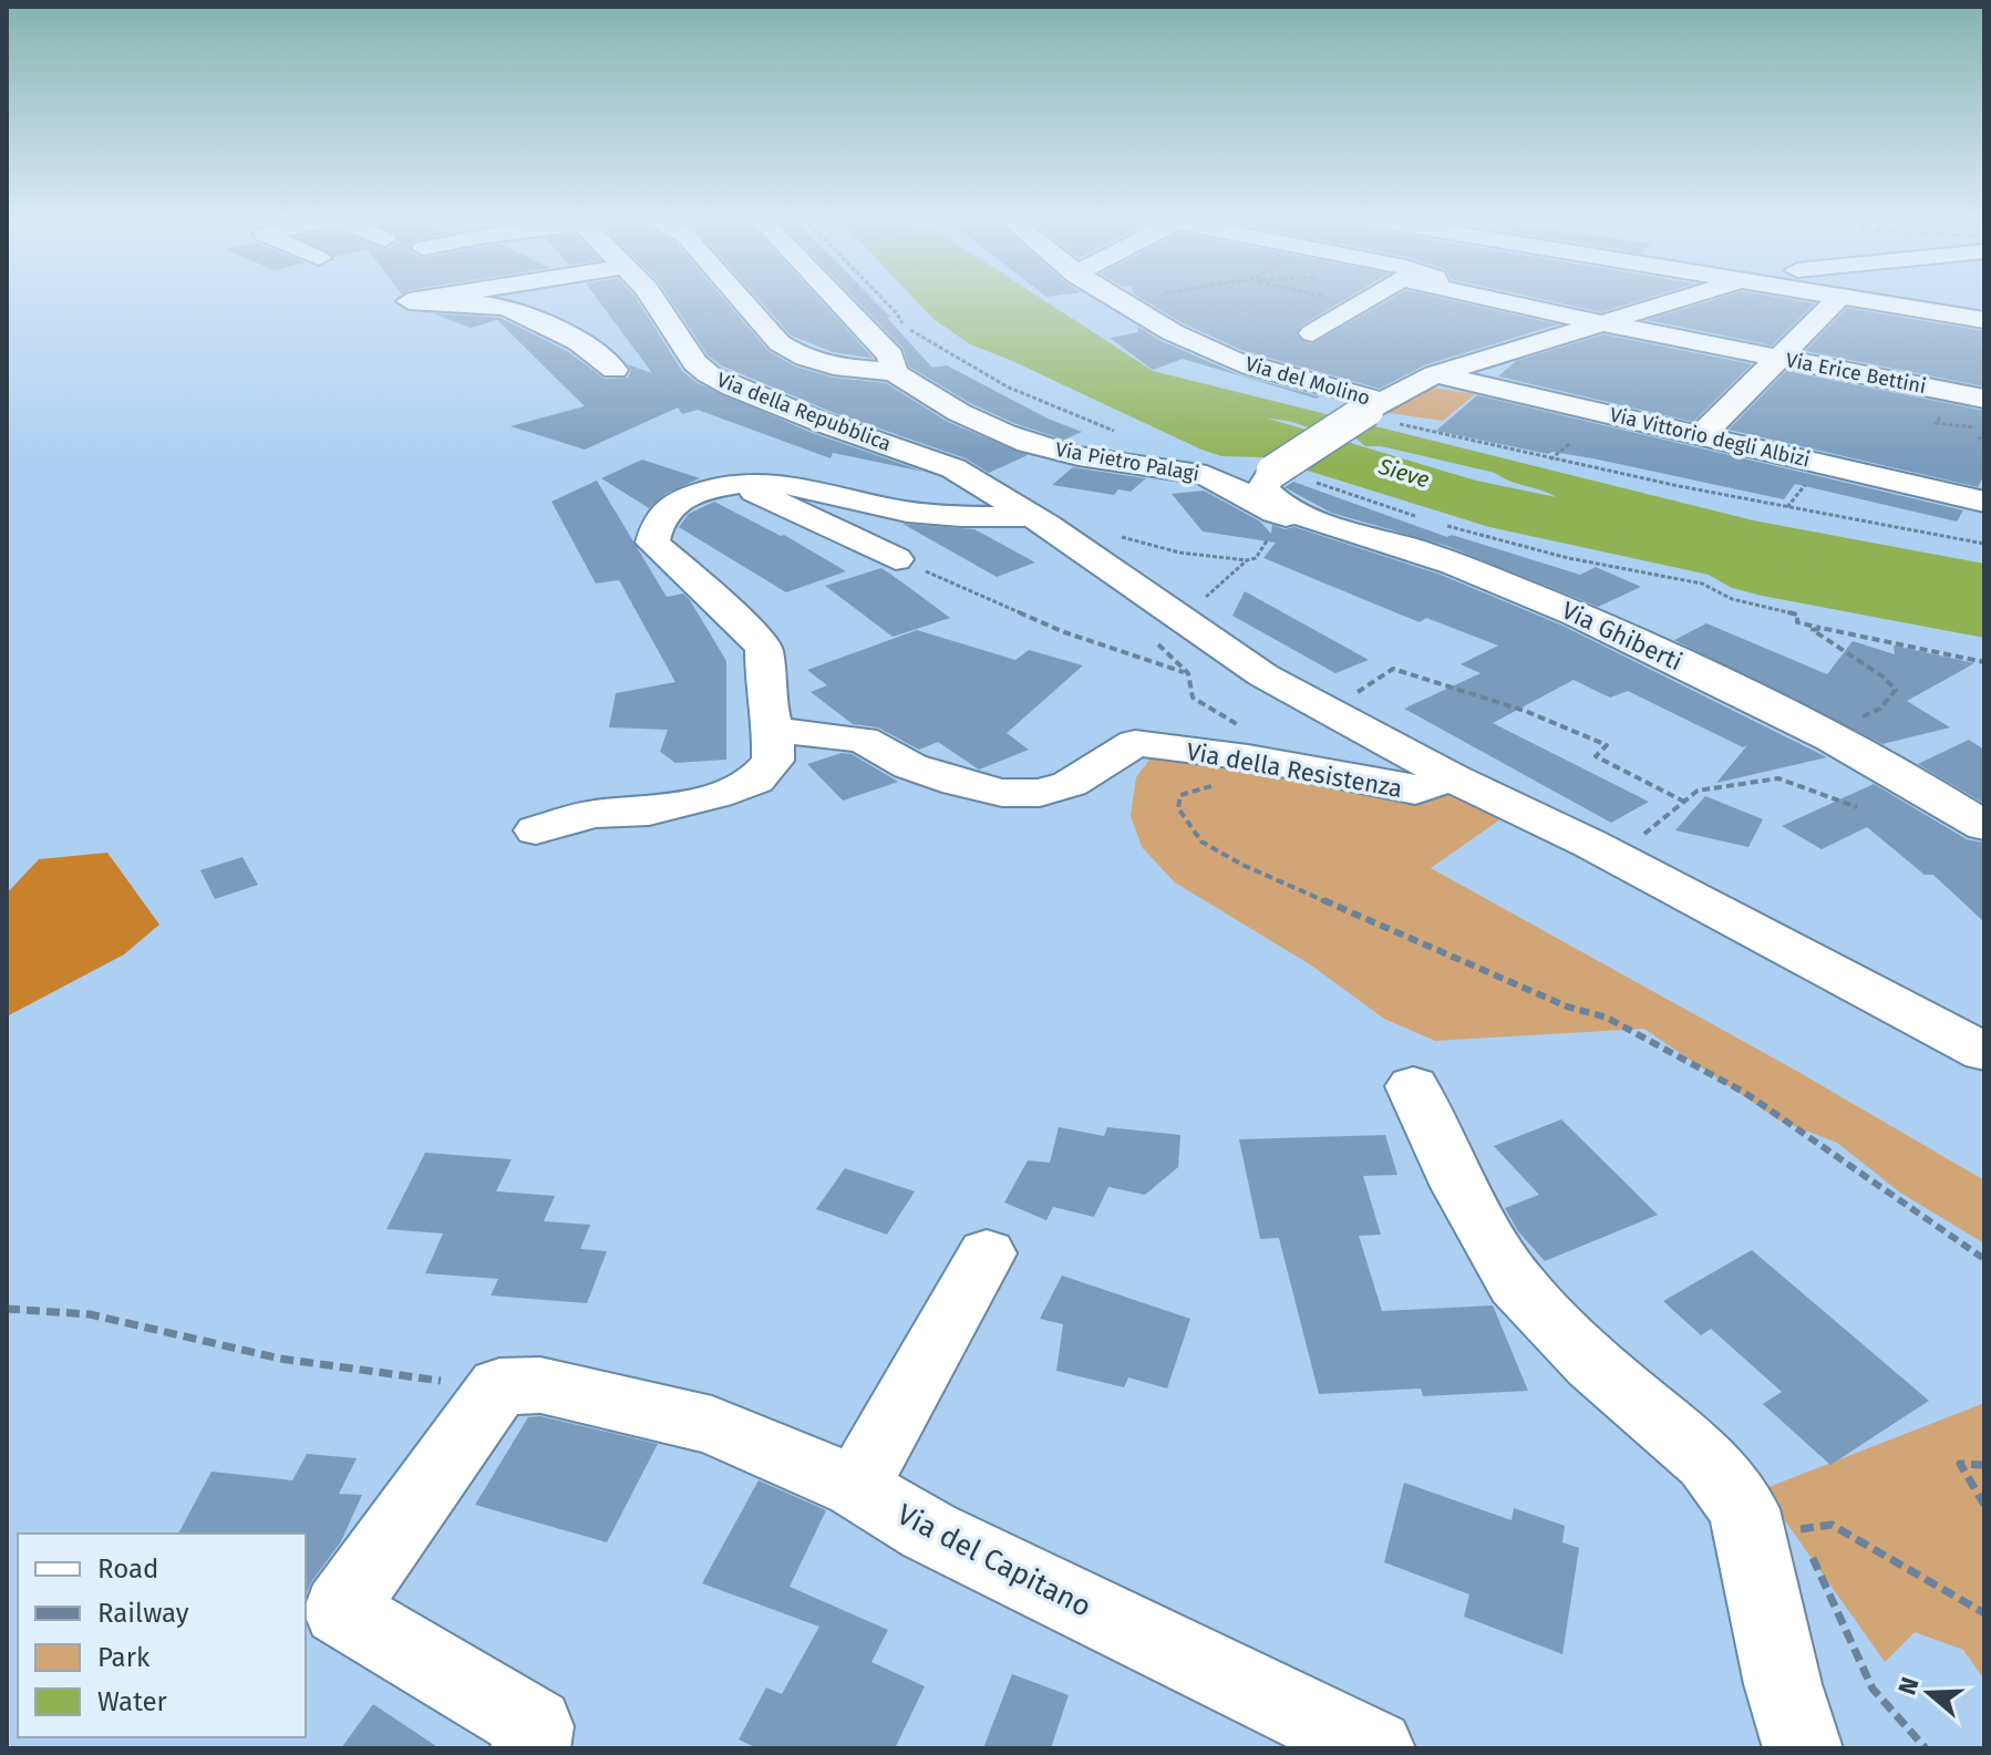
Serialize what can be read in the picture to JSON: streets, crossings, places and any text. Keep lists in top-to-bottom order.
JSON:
{
  "streets": {
    "street": [
      "Via Erice Bettini",
      "Via del Molino",
      "Via della Repubblica",
      "Via Vittorio degli Albizi",
      "Via Pietro Palagi",
      "Via Ghiberti",
      "Via della Resistenza",
      "Via del Capitano"
    ]
  },
  "crossings": [
    ["Via del Molino", "Via Ghiberti"],
    ["Via della Repubblica", "Via della Resistenza"],
    ["Via Pietro Palagi", "Via Ghiberti"]
  ],
  "water": ["Sieve"],
  "legend": [
    "Road",
    "Railway",
    "Park",
    "Water"
  ],
  "north": "left"
}
